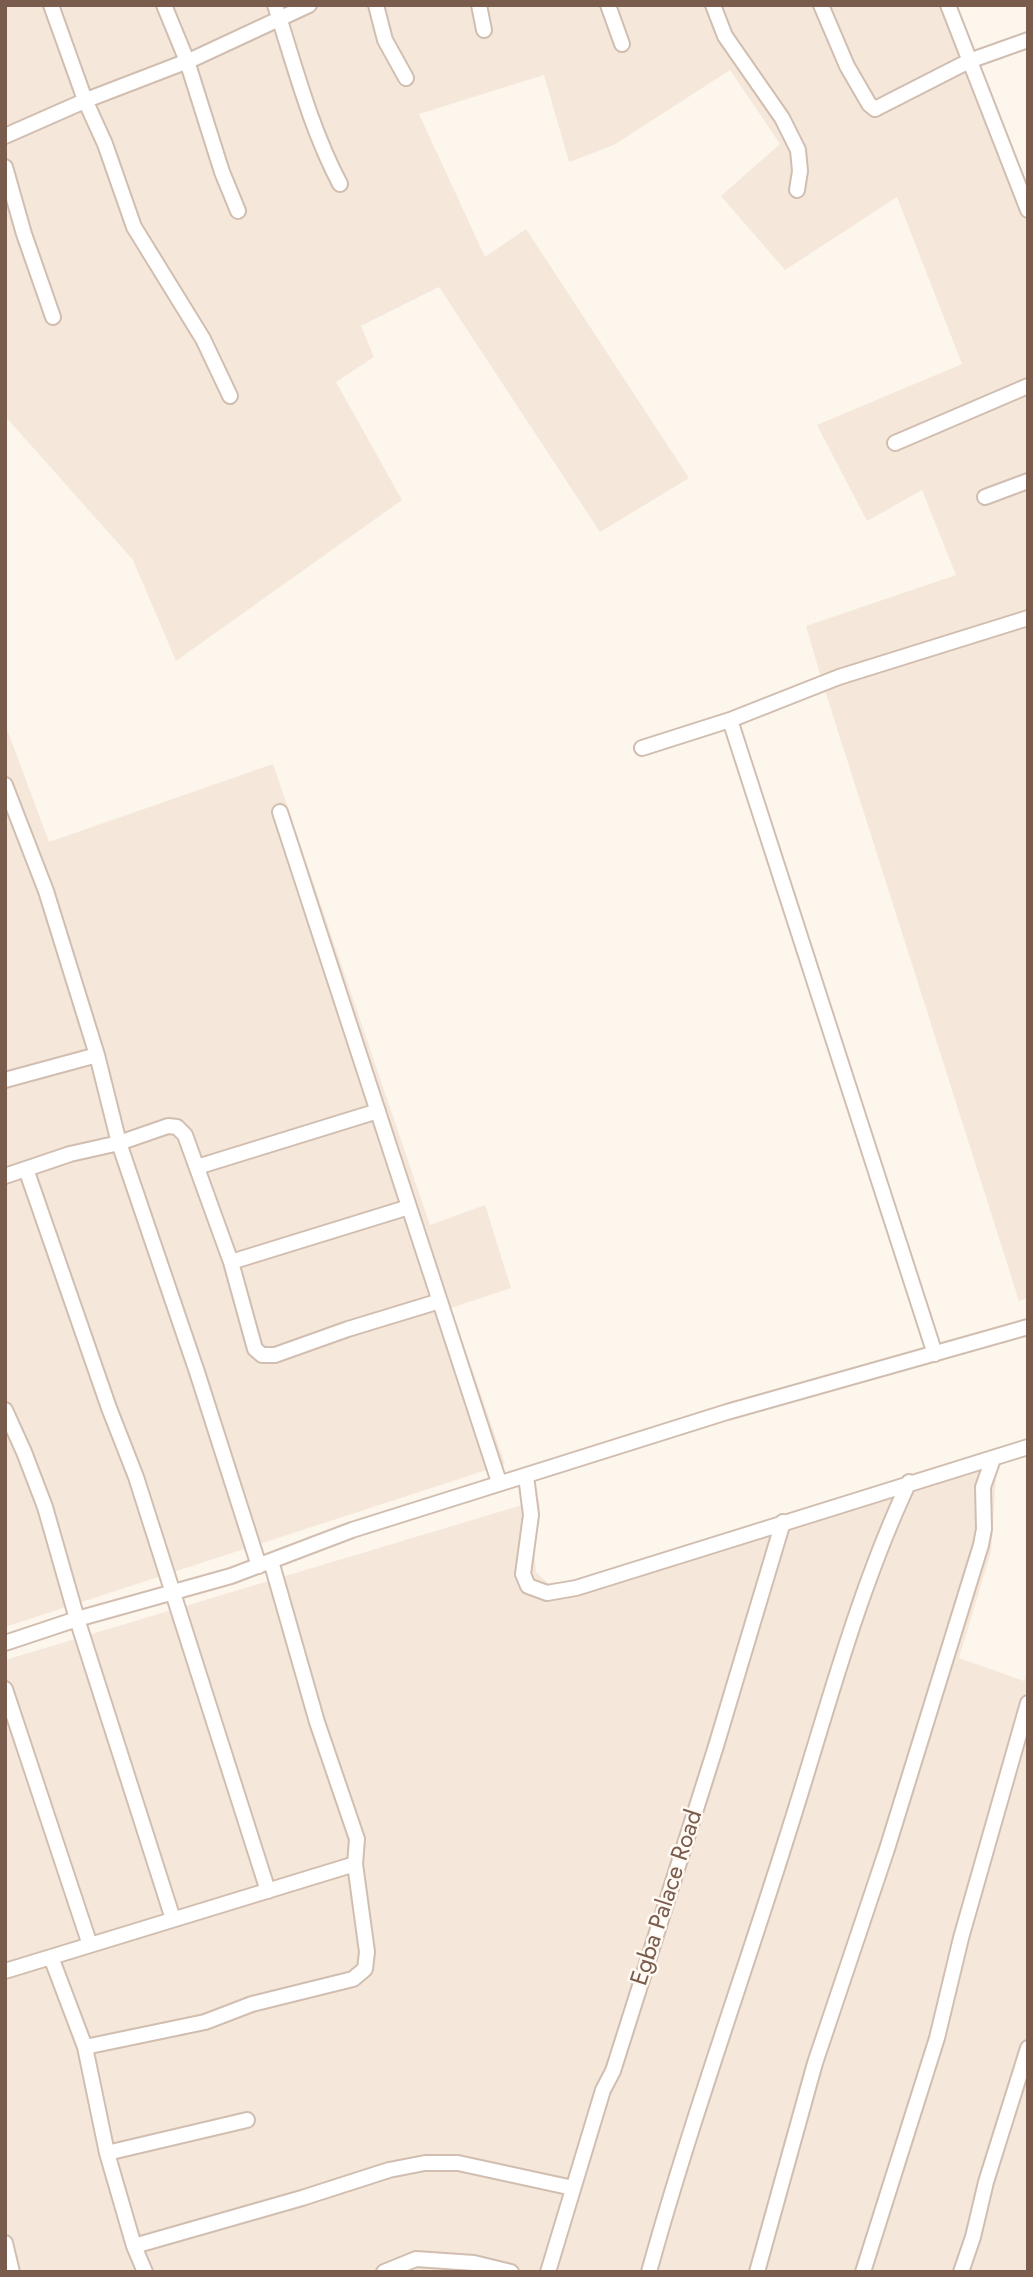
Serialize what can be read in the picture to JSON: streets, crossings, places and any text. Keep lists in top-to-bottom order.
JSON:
{
  "streets": {
    "street": ["Egba Palace Road"]
  }
}
